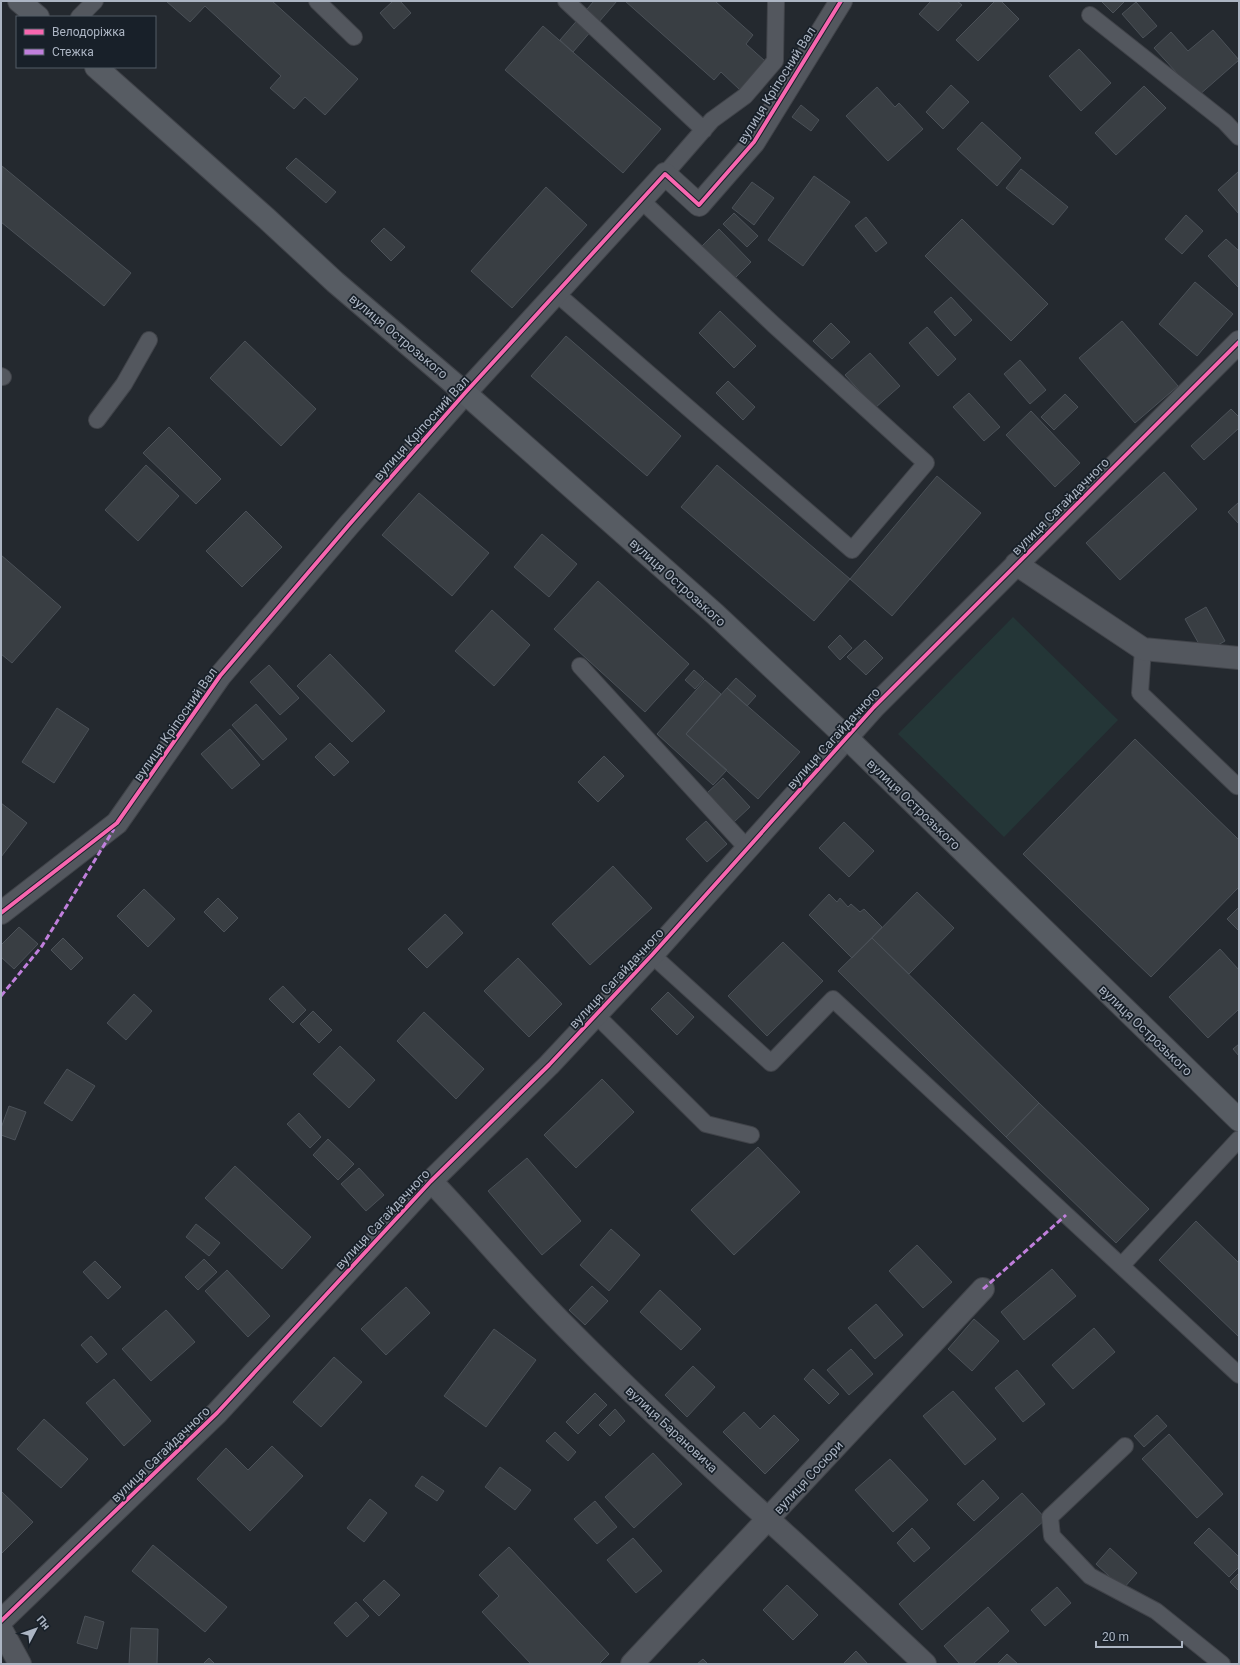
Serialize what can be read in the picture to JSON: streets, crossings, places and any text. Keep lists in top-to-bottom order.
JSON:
{
  "streets": {
    "main road": ["вулиця Острозького"],
    "street": [
      "вулиця Кріпосний Вал",
      "вулиця Сагайдачного",
      "вулиця Барановича",
      "вулиця Сосюри"
    ]
  },
  "crossings": [
    ["вулиця Кріпосний Вал", "вулиця Острозького"],
    ["вулиця Острозького", "вулиця Сагайдачного"],
    ["вулиця Сагайдачного", "вулиця Барановича"],
    ["вулиця Барановича", "вулиця Сосюри"]
  ],
  "legend": ["Велодоріжка", "Стежка"],
  "scale_bar": "20 m",
  "north": "top right"
}
